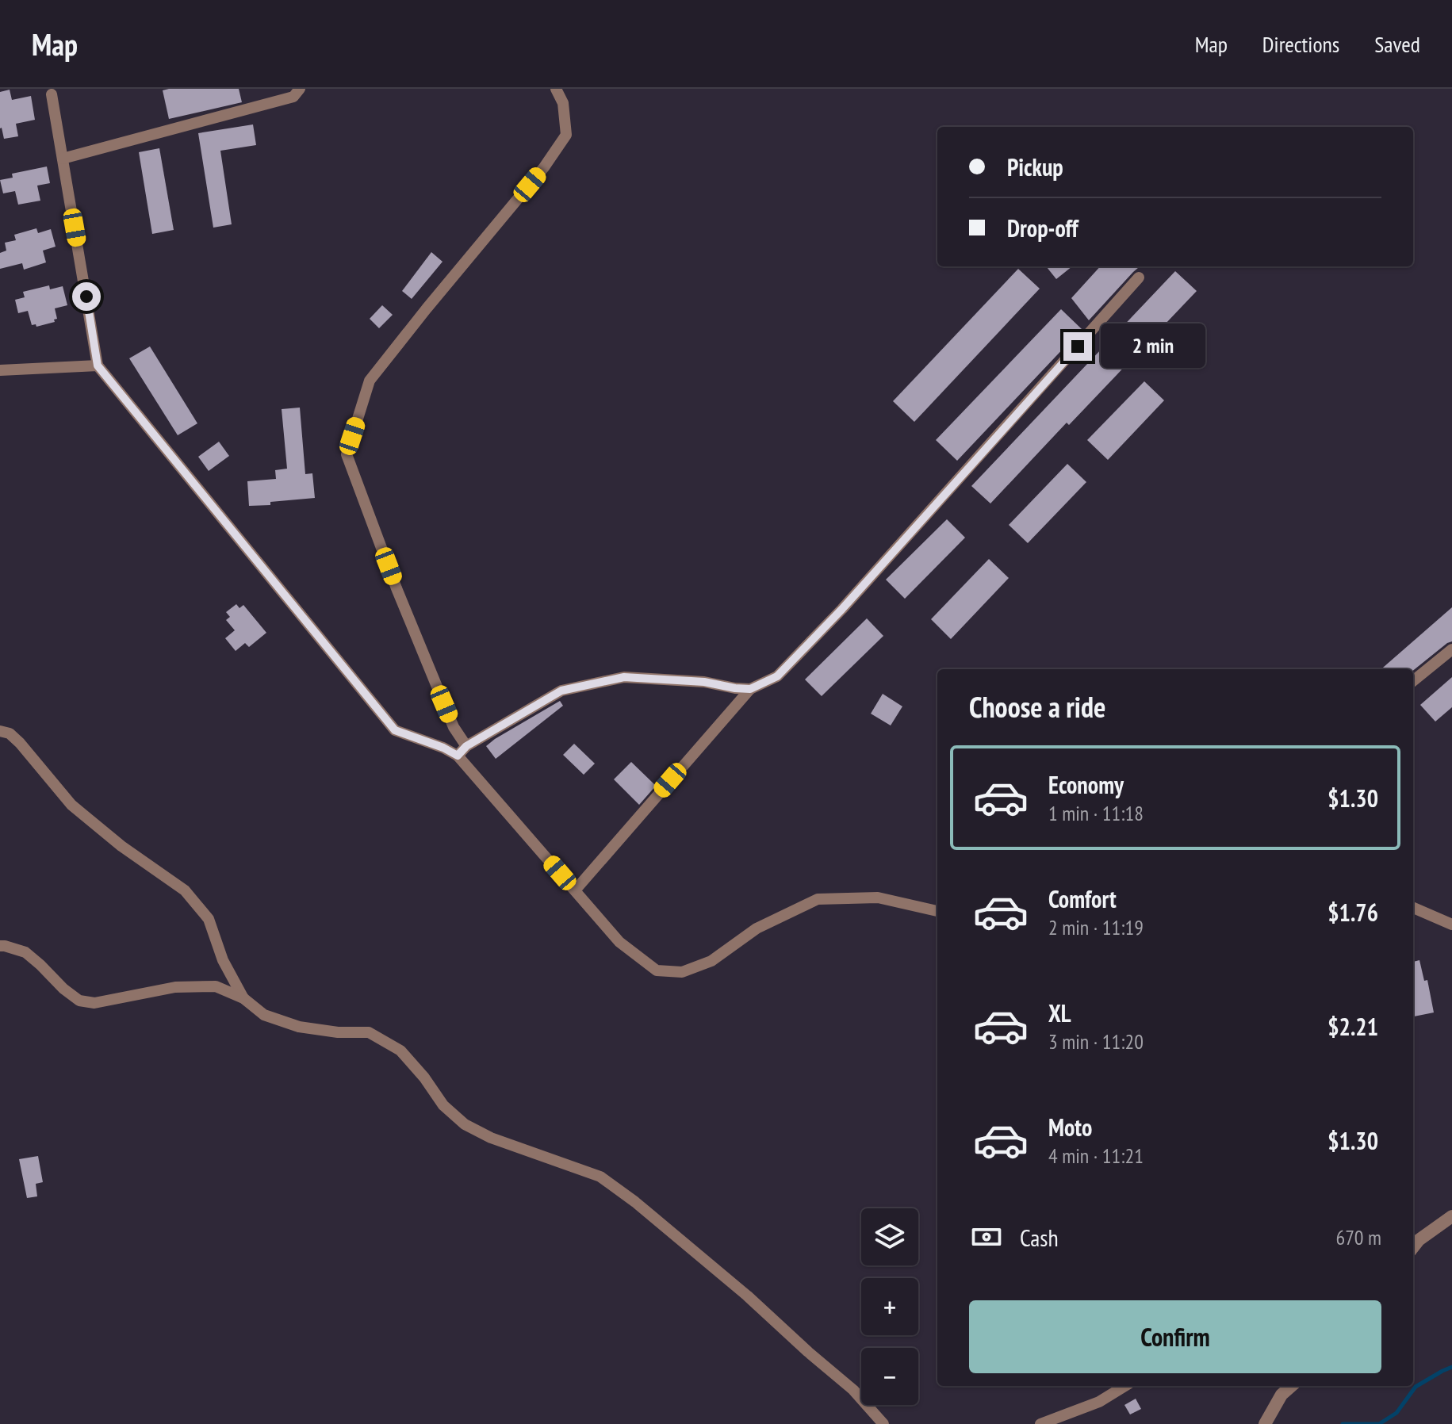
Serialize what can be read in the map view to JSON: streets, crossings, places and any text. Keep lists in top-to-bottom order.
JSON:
{
  "page": {
    "header": "Map",
    "nav": ["Map", "Directions", "Saved"],
    "banner": ["Pickup", "Drop-off"],
    "bubble": "2 min",
    "heading": "Choose a ride",
    "list": [
      {
        "name": "Economy",
        "note": "1 min · 11:18",
        "value": "$1.30"
      },
      {
        "name": "Comfort",
        "note": "2 min · 11:19",
        "value": "$1.76"
      },
      {
        "name": "XL",
        "note": "3 min · 11:20",
        "value": "$2.21"
      },
      {
        "name": "Moto",
        "note": "4 min · 11:21",
        "value": "$1.30"
      }
    ],
    "pay": ["Cash", "670 m"],
    "map_buttons": ["+", "−"],
    "buttons": "Confirm"
  }
}
